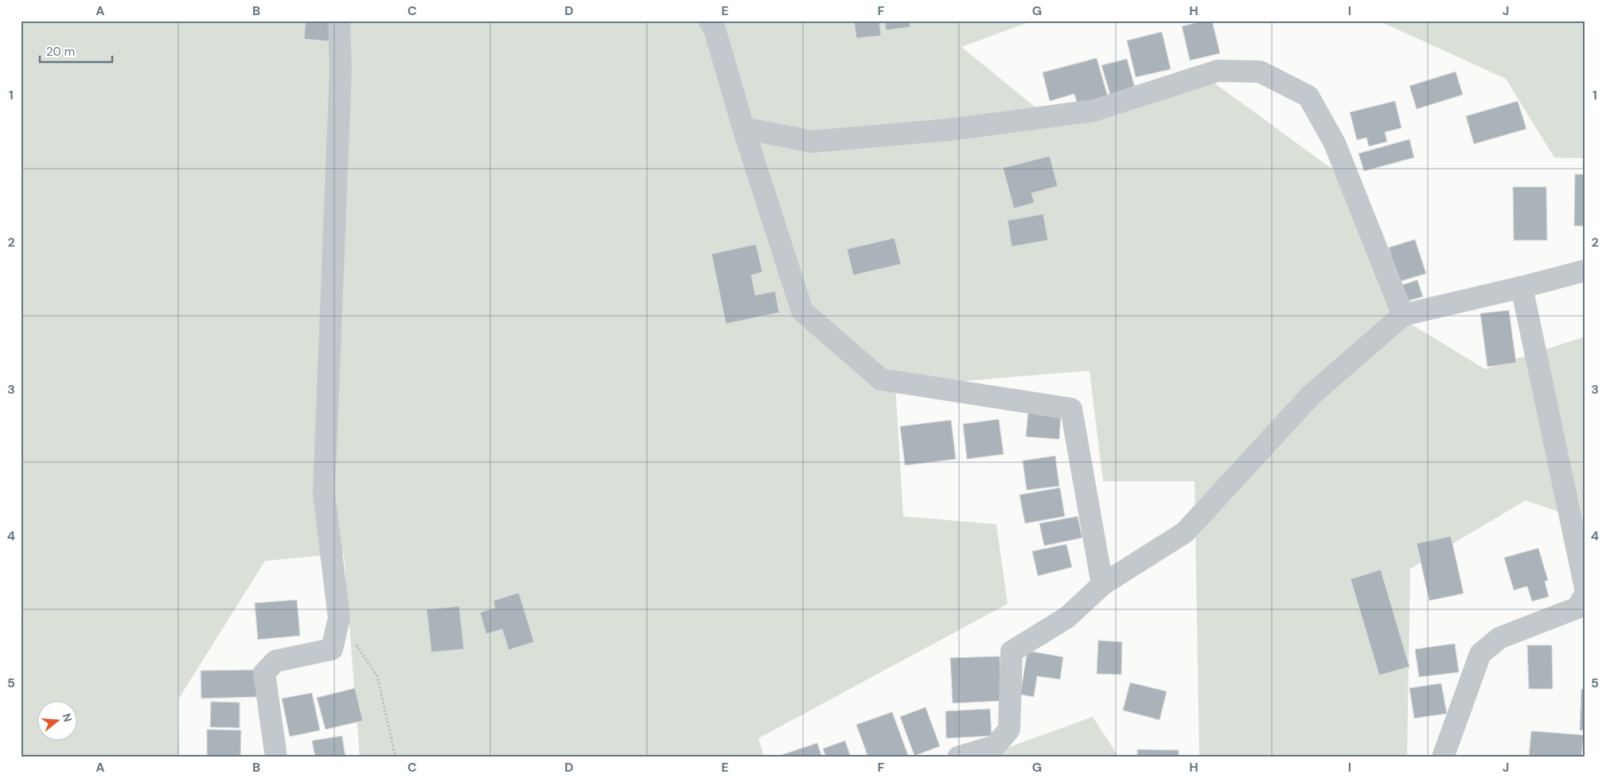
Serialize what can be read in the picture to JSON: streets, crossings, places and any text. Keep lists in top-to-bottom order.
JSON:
{
  "scale_bar": "20 m",
  "north": "right",
  "grid": {
    "columns": [
      "A",
      "B",
      "C",
      "D",
      "E",
      "F",
      "G",
      "H",
      "I",
      "J"
    ],
    "rows": [
      "1",
      "2",
      "3",
      "4",
      "5"
    ]
  }
}
